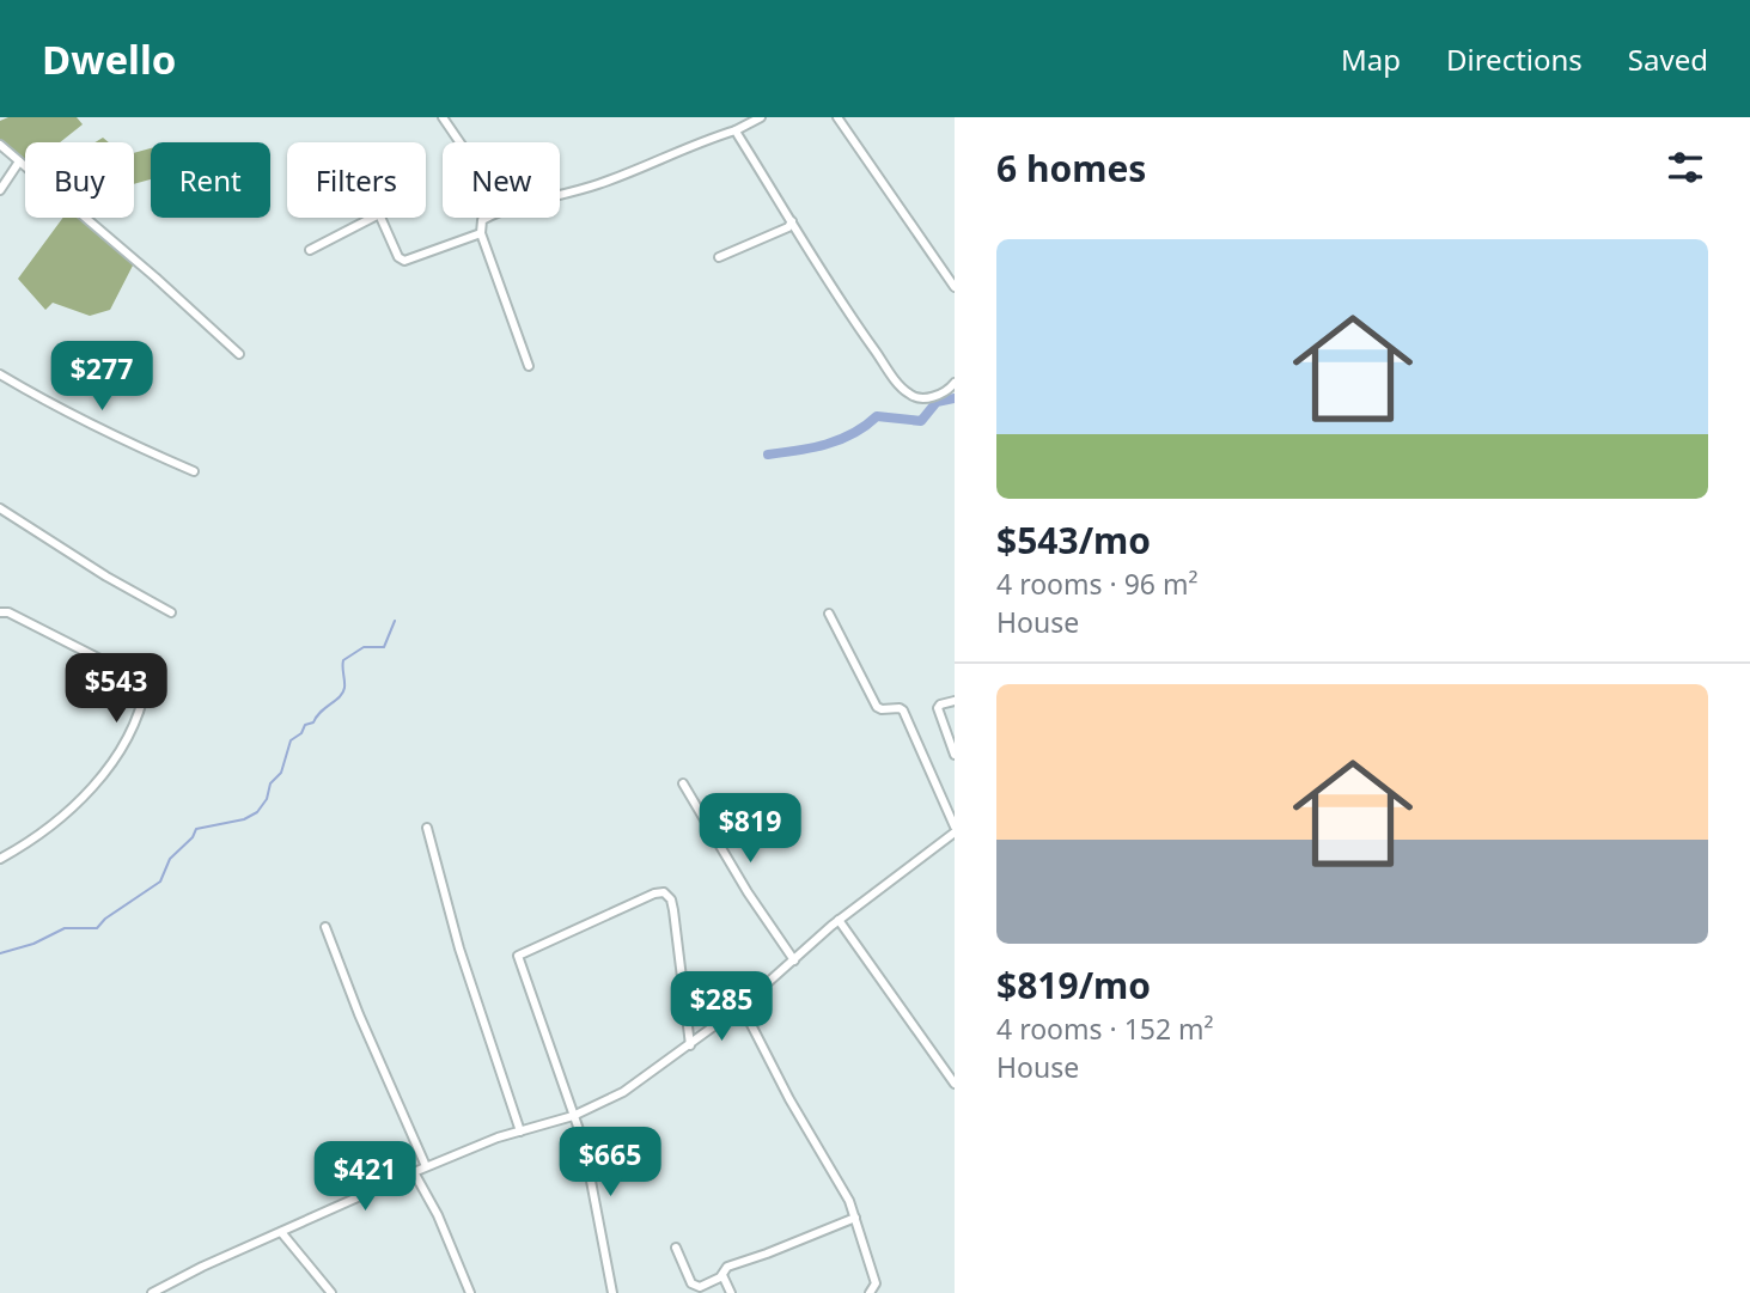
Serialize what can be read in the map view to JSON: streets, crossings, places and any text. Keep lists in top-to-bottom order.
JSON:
{
  "page": {
    "header": "Dwello",
    "nav": ["Map", "Directions", "Saved"],
    "heading": "6 homes",
    "chip": [
      "Buy",
      "Rent",
      "Filters",
      "New"
    ],
    "list": [
      {
        "name": "$543/mo",
        "note": "4 rooms · 96 m² · House"
      },
      {
        "name": "$819/mo",
        "note": "4 rooms · 152 m² · House"
      }
    ],
    "price": [
      "$277",
      "$543",
      "$819",
      "$285",
      "$665",
      "$421"
    ]
  }
}
